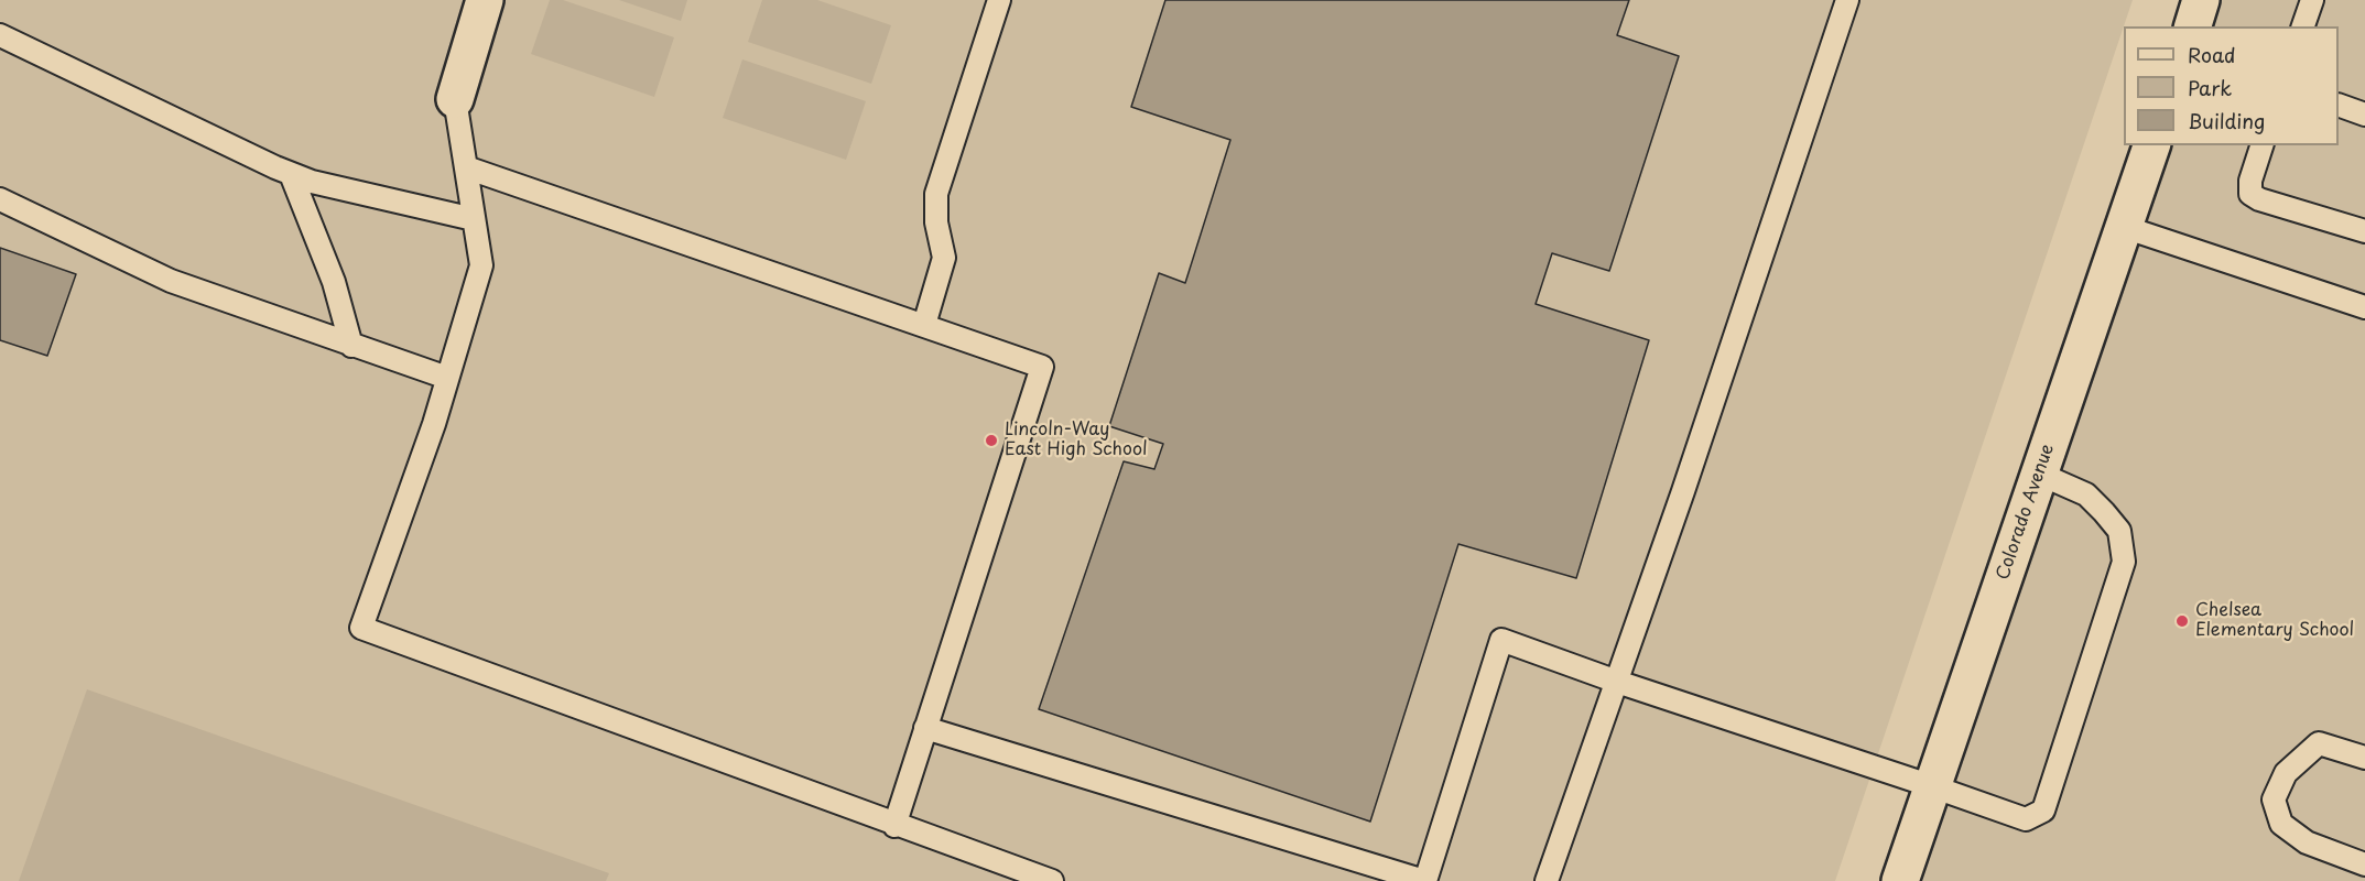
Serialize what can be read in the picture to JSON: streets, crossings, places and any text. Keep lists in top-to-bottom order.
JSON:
{
  "streets": {
    "street": ["Colorado Avenue"]
  },
  "places": ["Lincoln-Way East High School", "Chelsea Elementary School"],
  "legend": ["Road", "Park", "Building"]
}
